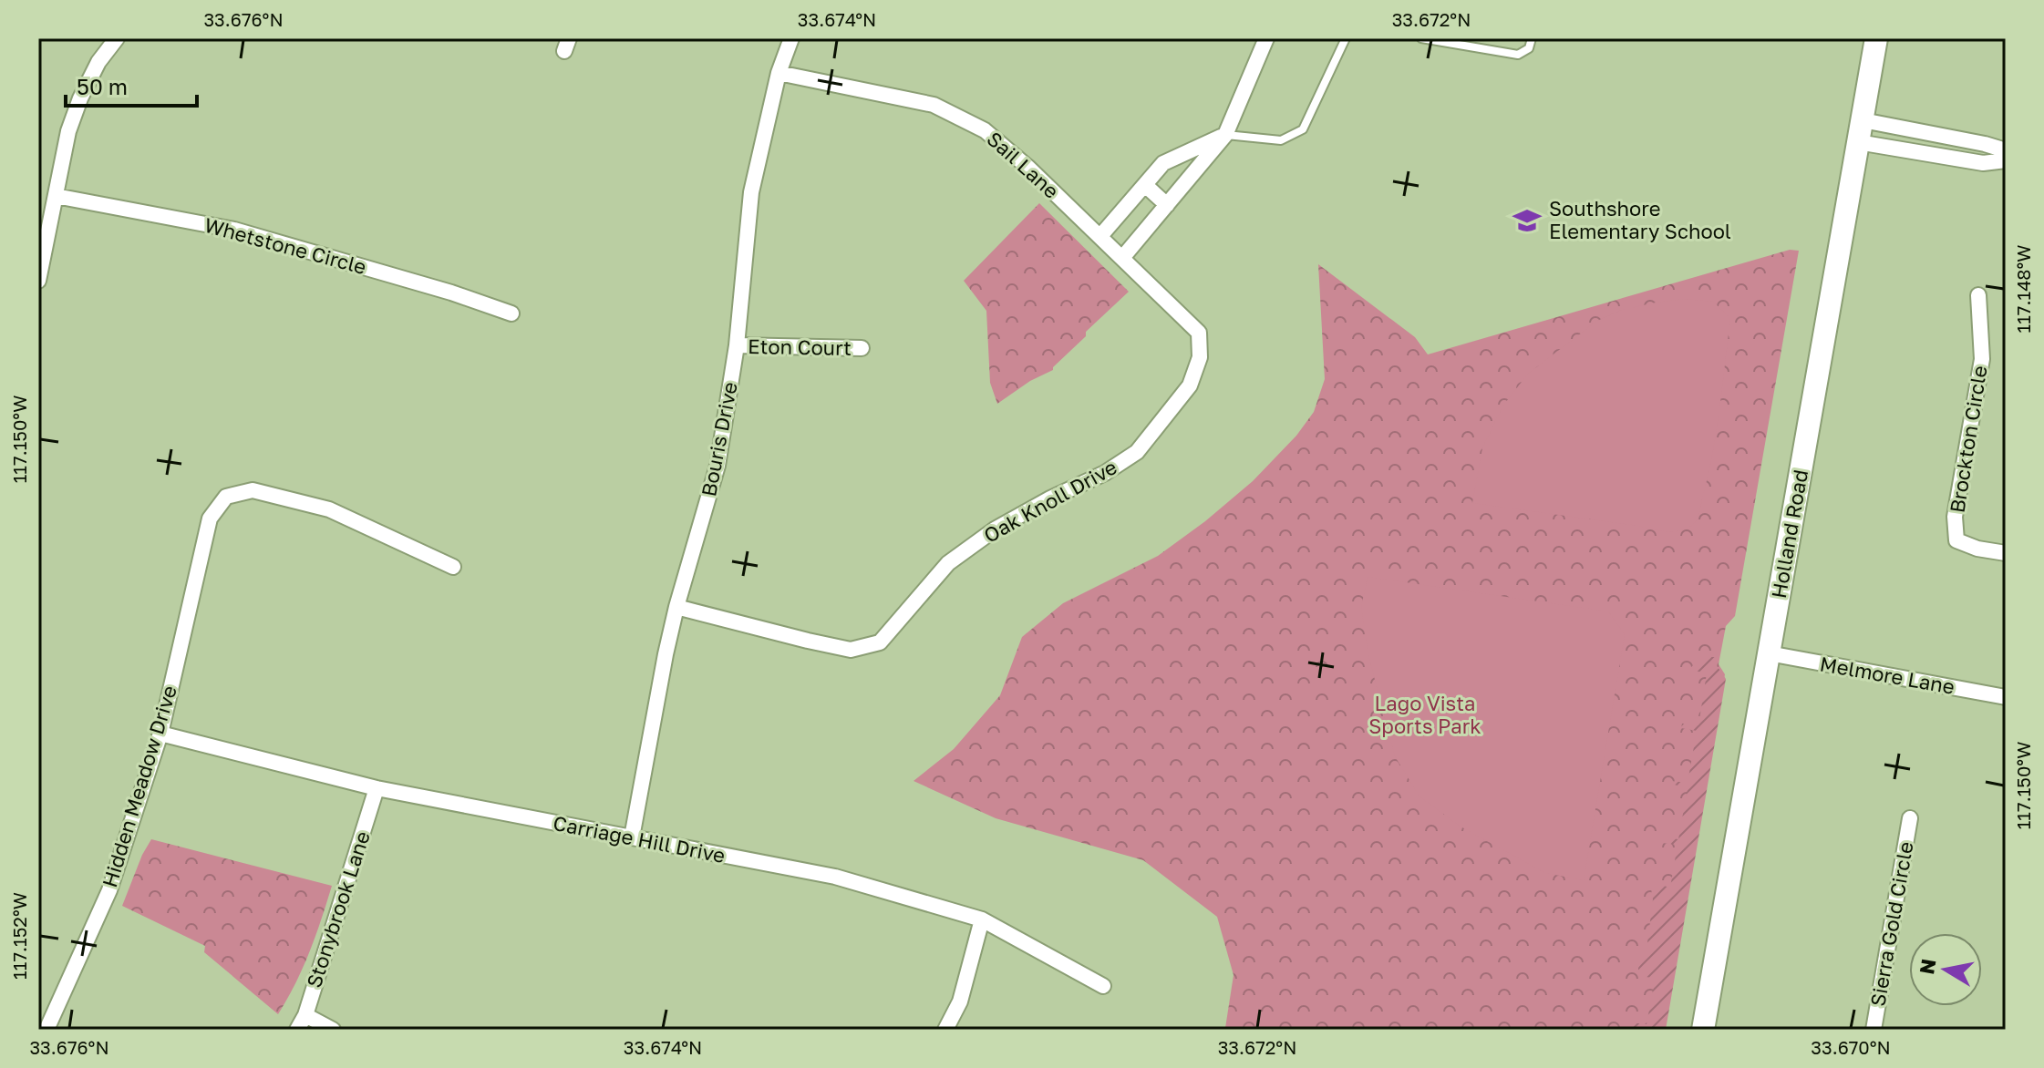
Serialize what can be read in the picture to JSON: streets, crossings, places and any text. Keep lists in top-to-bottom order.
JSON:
{
  "streets": {
    "main road": ["Holland Road"],
    "street": [
      "Sail Lane",
      "Whetstone Circle",
      "Eton Court",
      "Bouris Drive",
      "Brockton Circle",
      "Oak Knoll Drive",
      "Melmore Lane",
      "Hidden Meadow Drive",
      "Carriage Hill Drive",
      "Stonybrook Lane",
      "Sierra Gold Circle"
    ]
  },
  "crossings": [
    ["Sail Lane", "Bouris Drive"],
    ["Sail Lane", "Oak Knoll Drive"],
    ["Eton Court", "Bouris Drive"],
    ["Bouris Drive", "Oak Knoll Drive"],
    ["Bouris Drive", "Carriage Hill Drive"],
    ["Holland Road", "Melmore Lane"],
    ["Hidden Meadow Drive", "Carriage Hill Drive"],
    ["Carriage Hill Drive", "Stonybrook Lane"]
  ],
  "parks": ["Lago Vista Sports Park"],
  "places": {
    "school or university": ["Southshore Elementary School"]
  },
  "scale_bar": "50 m",
  "north": "left",
  "coordinates": [
    "33.676°N",
    "33.674°N",
    "33.672°N",
    "117.148°W",
    "117.150°W",
    "117.152°W",
    "33.670°N"
  ]
}
